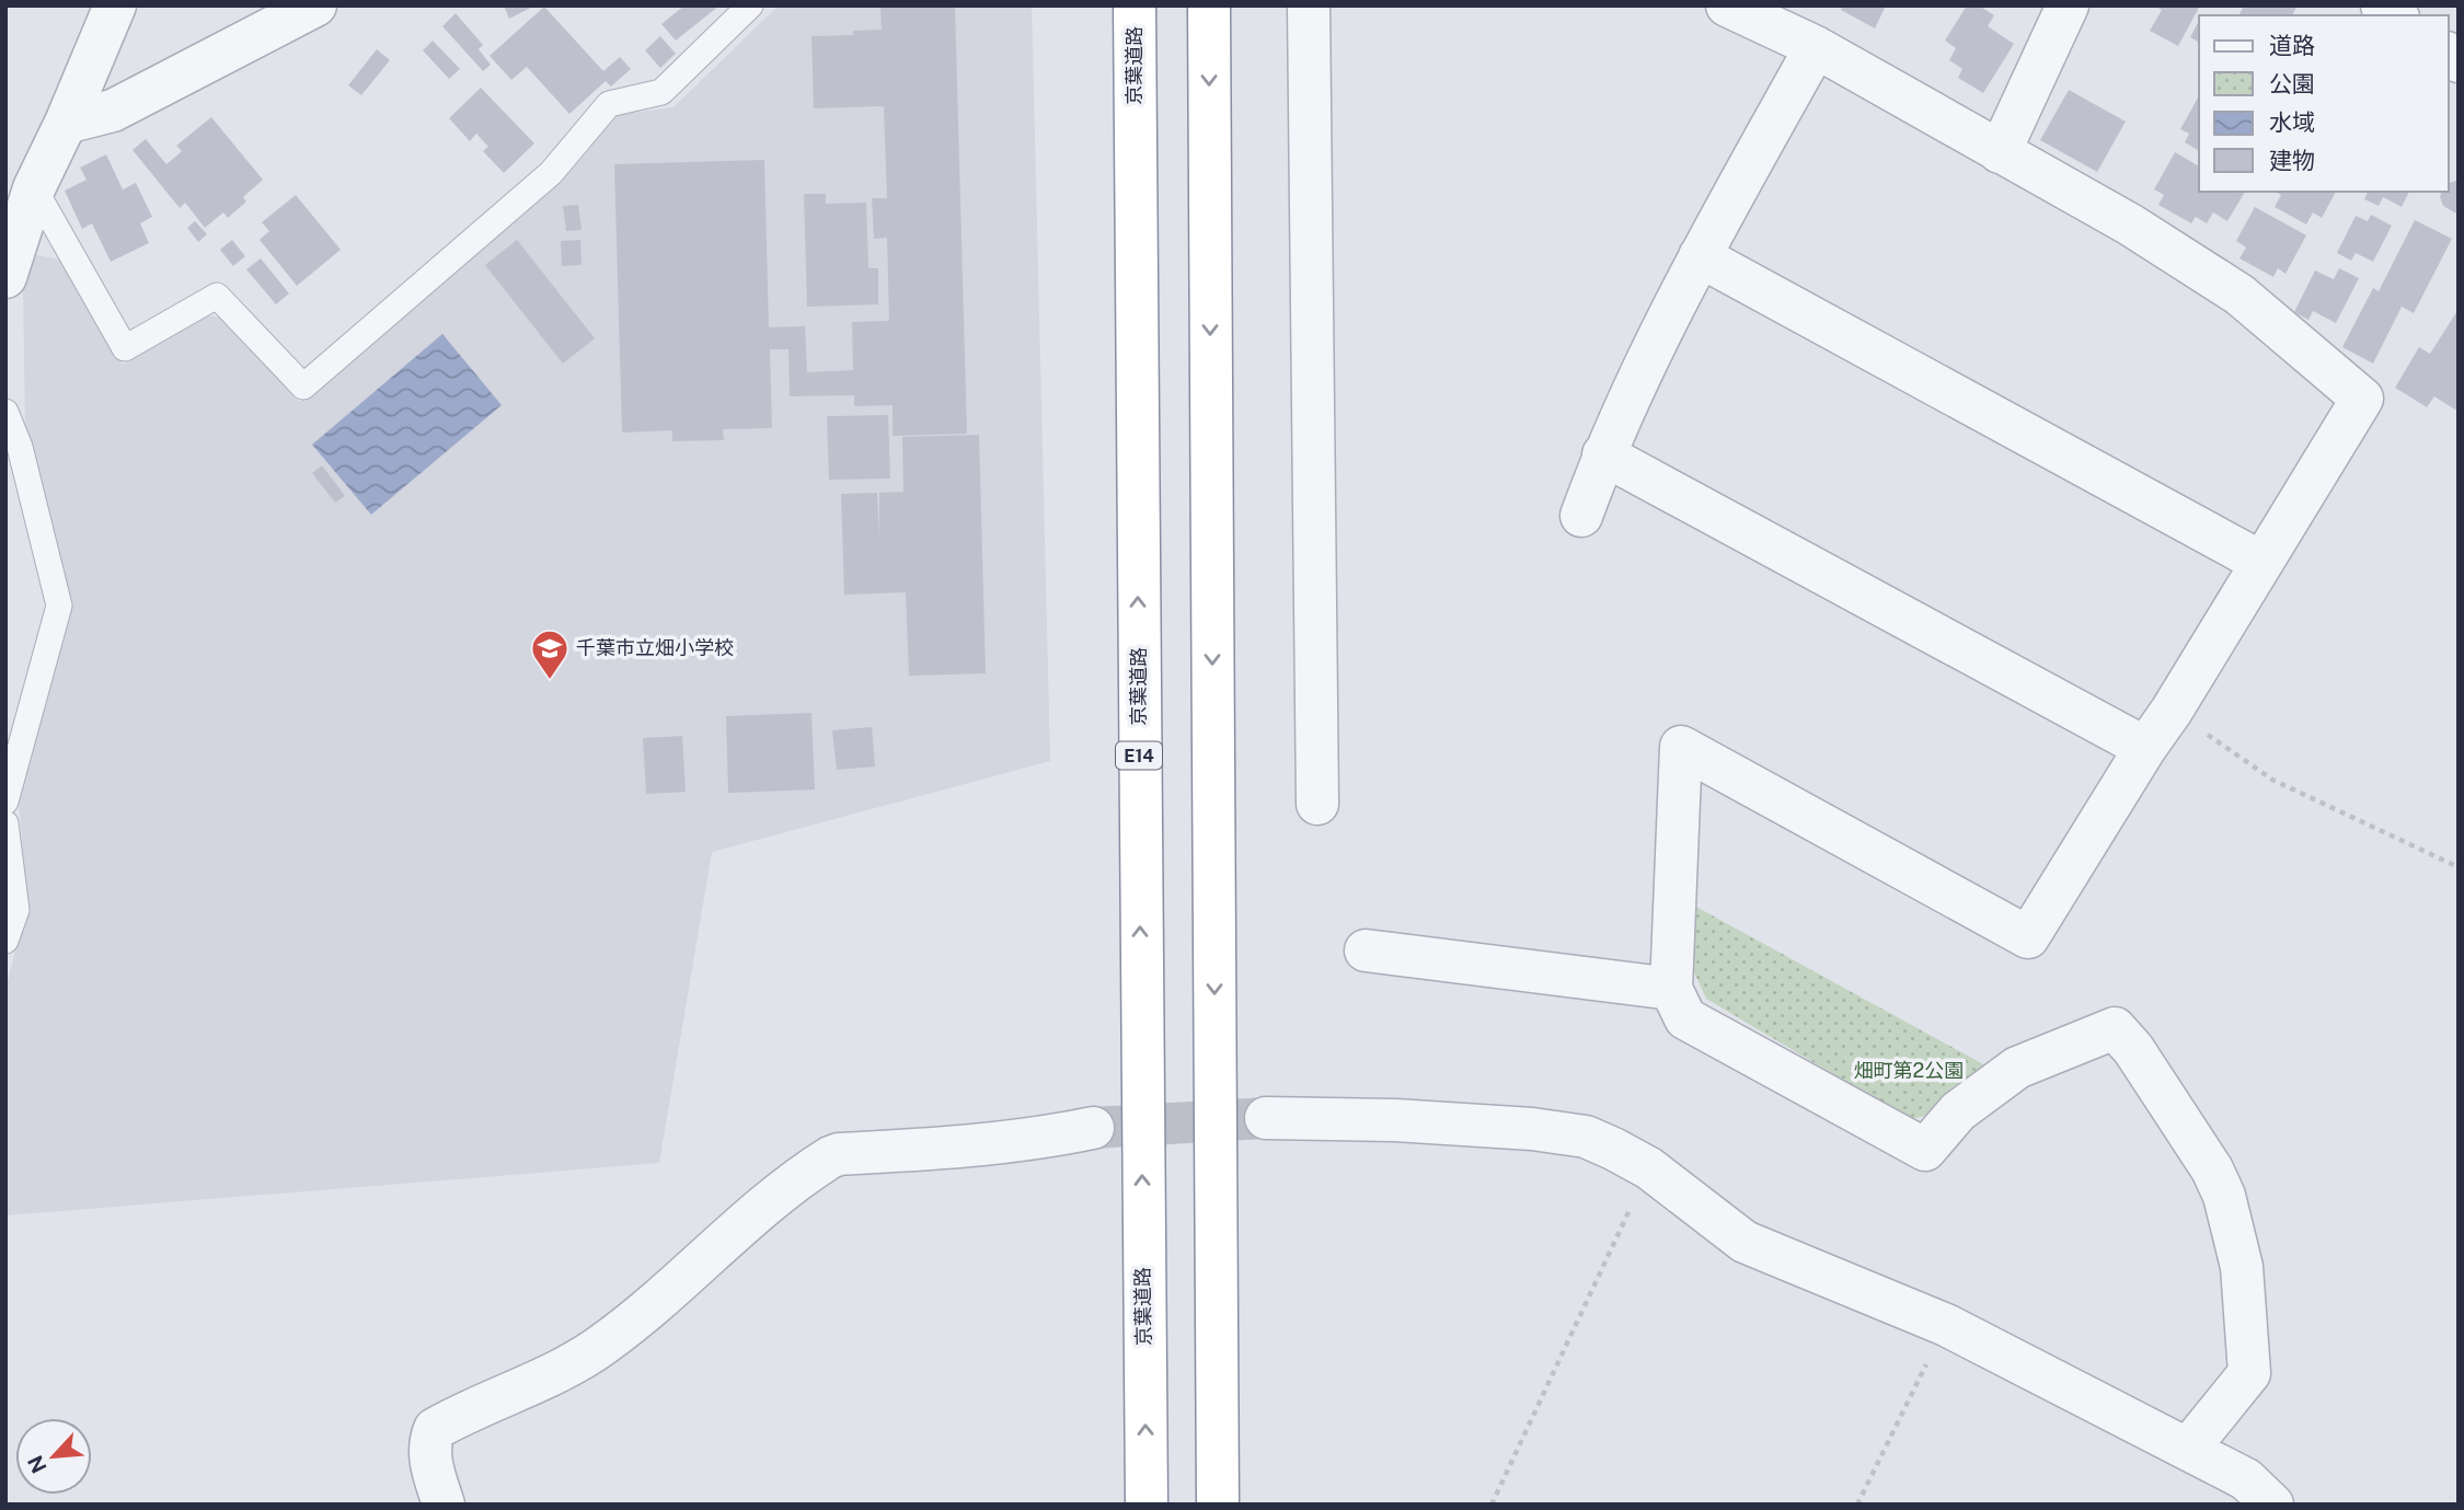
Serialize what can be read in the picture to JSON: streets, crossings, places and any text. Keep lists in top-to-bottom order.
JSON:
{
  "streets": {
    "highway": ["京葉道路", "E14"]
  },
  "parks": ["畑町第2公園"],
  "places": {
    "school or university": ["千葉市立畑小学校"]
  },
  "legend": [
    "道路",
    "公園",
    "水域",
    "建物"
  ],
  "north": "bottom left"
}
